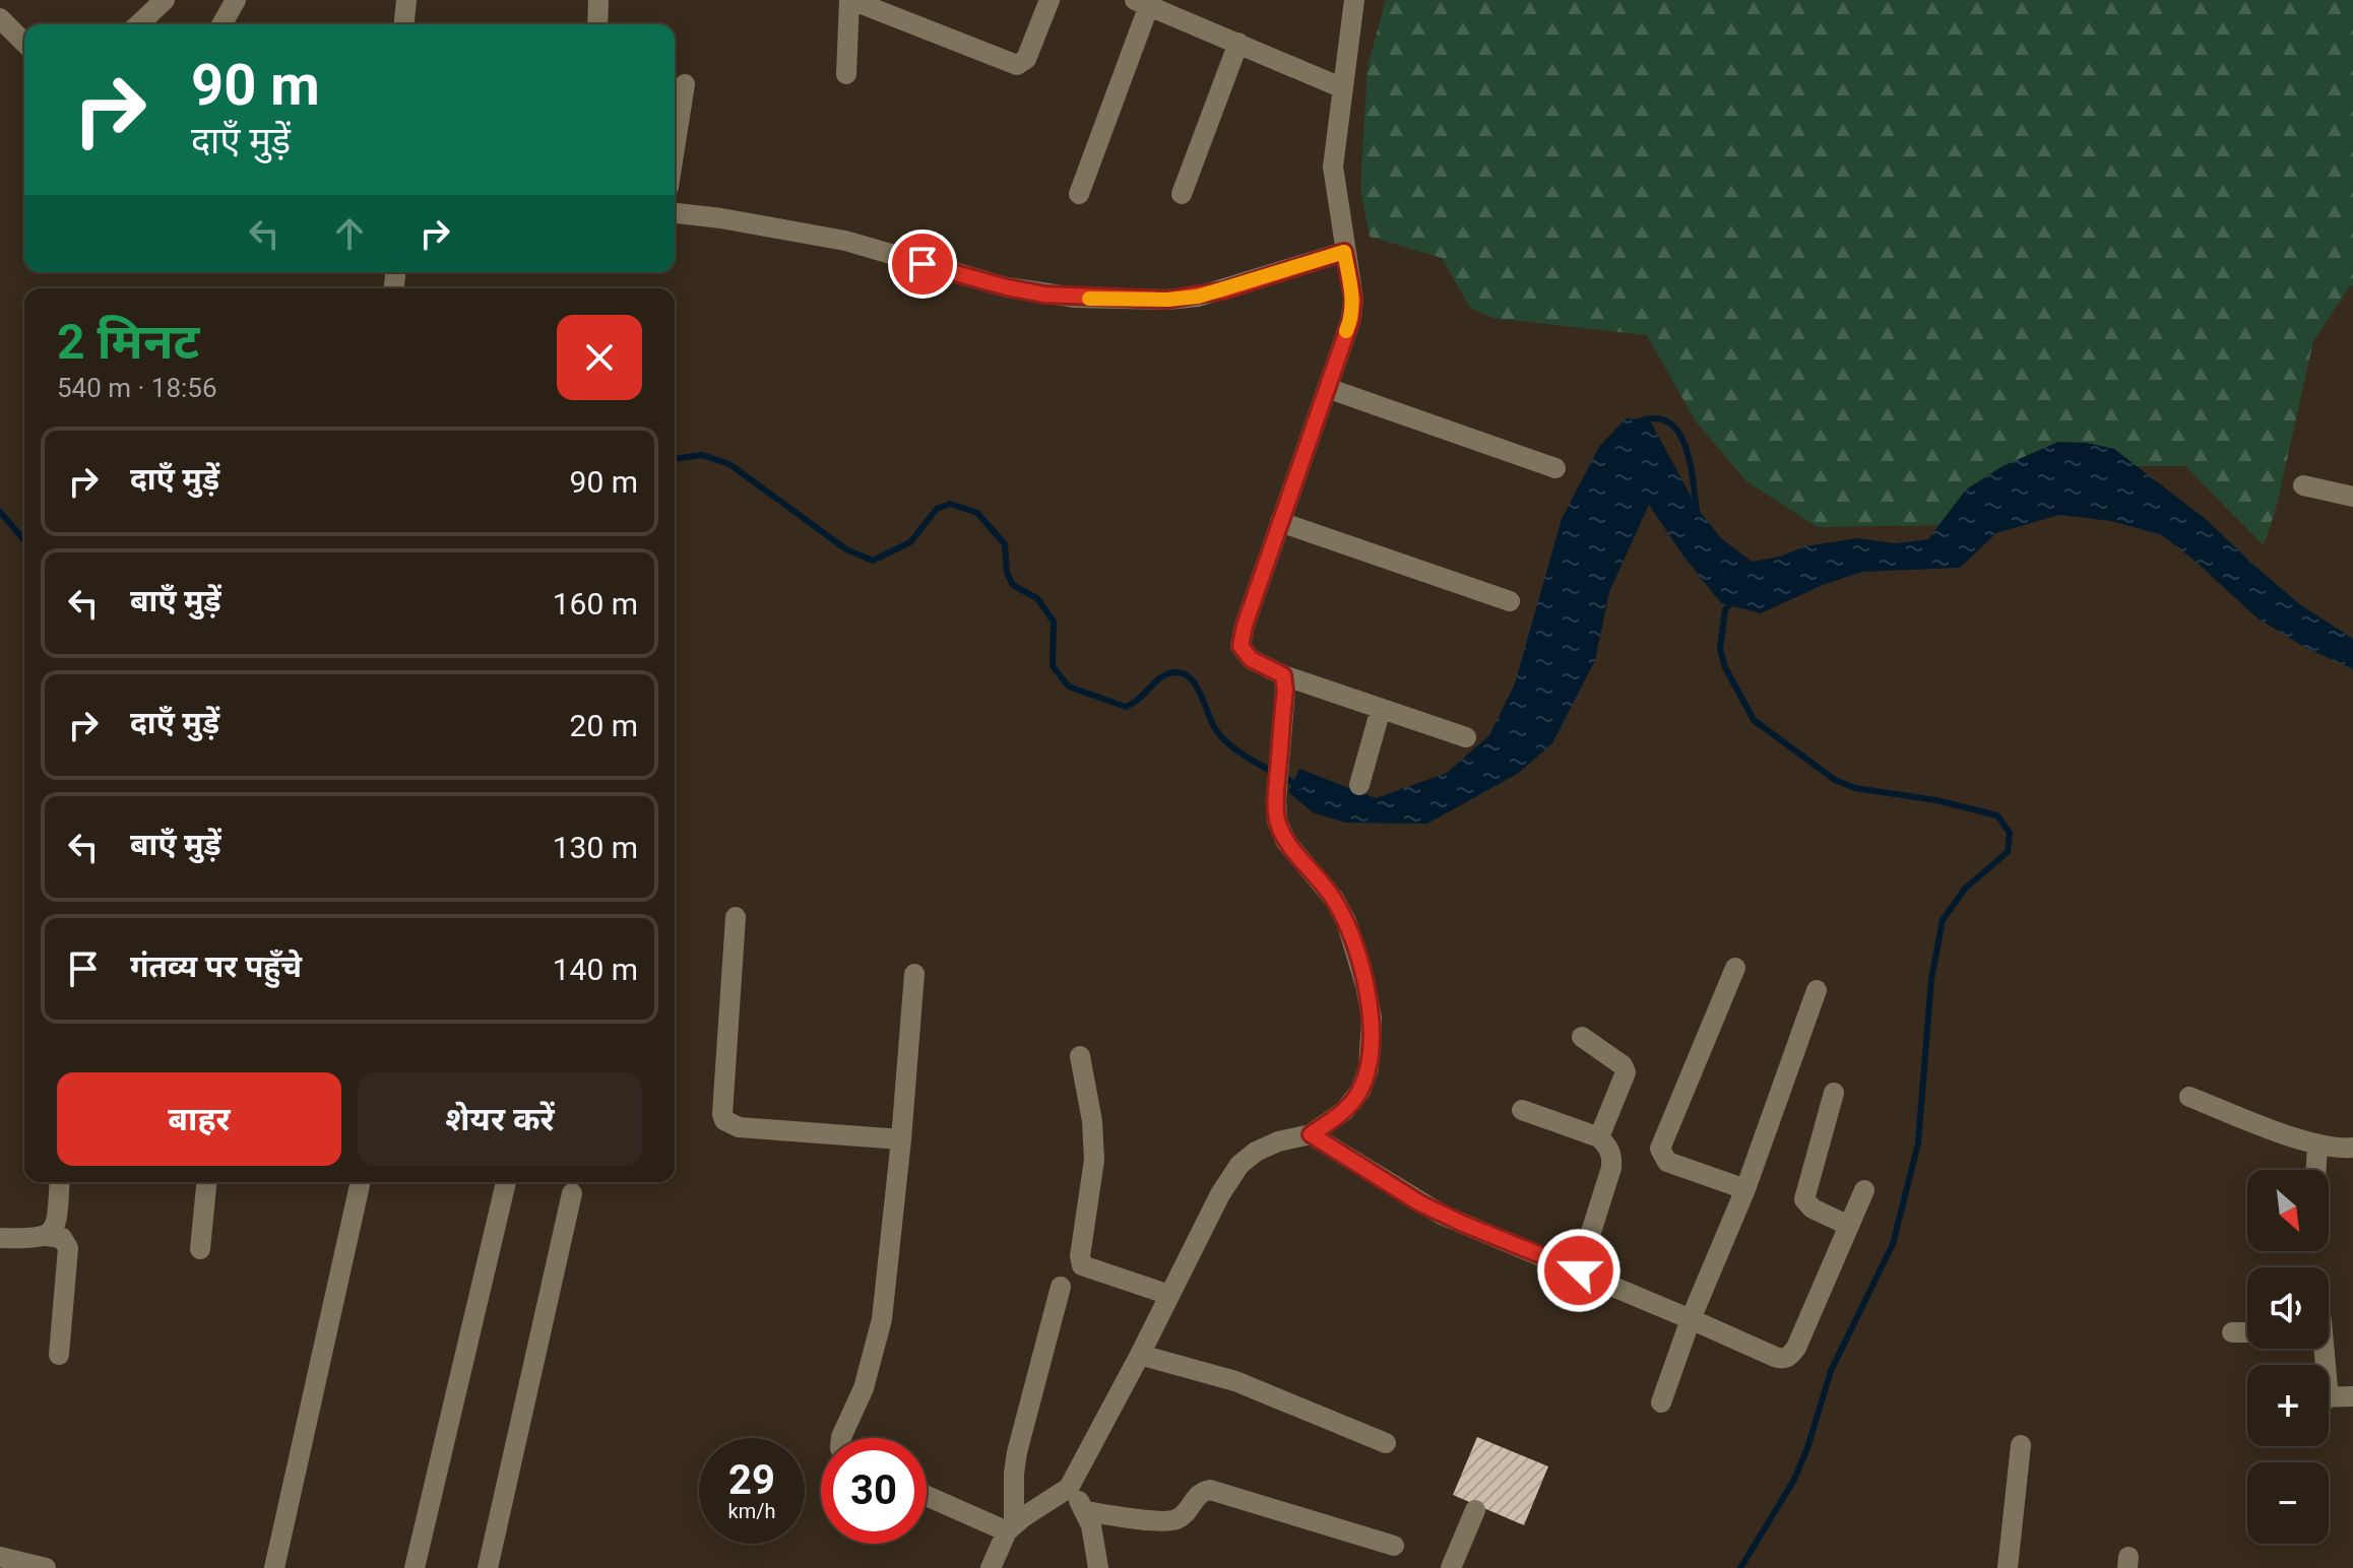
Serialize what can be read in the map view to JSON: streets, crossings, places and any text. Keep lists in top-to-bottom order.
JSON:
{
  "north": "bottom right",
  "page": {
    "turn": ["90 m", "दाएँ मुड़ें"],
    "heading": ["2 मिनट", "540 m · 18:56"],
    "list": [
      {
        "name": "दाएँ मुड़ें",
        "value": "90 m"
      },
      {
        "name": "बाएँ मुड़ें",
        "value": "160 m"
      },
      {
        "name": "दाएँ मुड़ें",
        "value": "20 m"
      },
      {
        "name": "बाएँ मुड़ें",
        "value": "130 m"
      },
      {
        "name": "गंतव्य पर पहुँचे",
        "value": "140 m"
      }
    ],
    "buttons": ["बाहर", "शेयर करें"],
    "map_buttons": ["+", "−"],
    "speed": "29 km/h",
    "limit": "30"
  }
}
